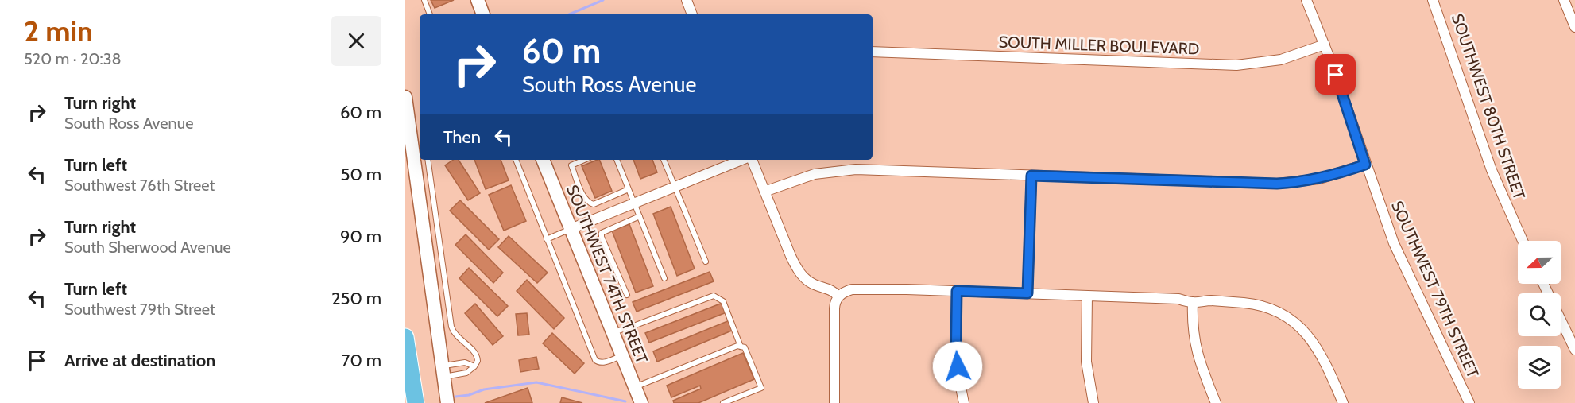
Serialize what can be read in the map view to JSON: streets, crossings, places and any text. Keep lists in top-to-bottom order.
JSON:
{
  "streets": {
    "main road": ["SOUTHWEST 74TH STREET"],
    "street": ["SOUTH MILLER BOULEVARD", "SOUTHWEST 80TH STREET", "SOUTHWEST 79TH STREET"]
  },
  "crossings": [
    ["SOUTH MILLER BOULEVARD", "SOUTHWEST 79TH STREET"]
  ],
  "north": "left",
  "page": {
    "heading": ["2 min", "520 m · 20:38"],
    "turn": ["60 m", "South Ross Avenue"],
    "list": [
      {
        "name": "Turn right",
        "note": "South Ross Avenue",
        "value": "60 m"
      },
      {
        "name": "Turn left",
        "note": "Southwest 76th Street",
        "value": "50 m"
      },
      {
        "name": "Turn right",
        "note": "South Sherwood Avenue",
        "value": "90 m"
      },
      {
        "name": "Turn left",
        "note": "Southwest 79th Street",
        "value": "250 m"
      },
      {
        "name": "Arrive at destination",
        "value": "70 m"
      }
    ],
    "then": "Then"
  }
}
